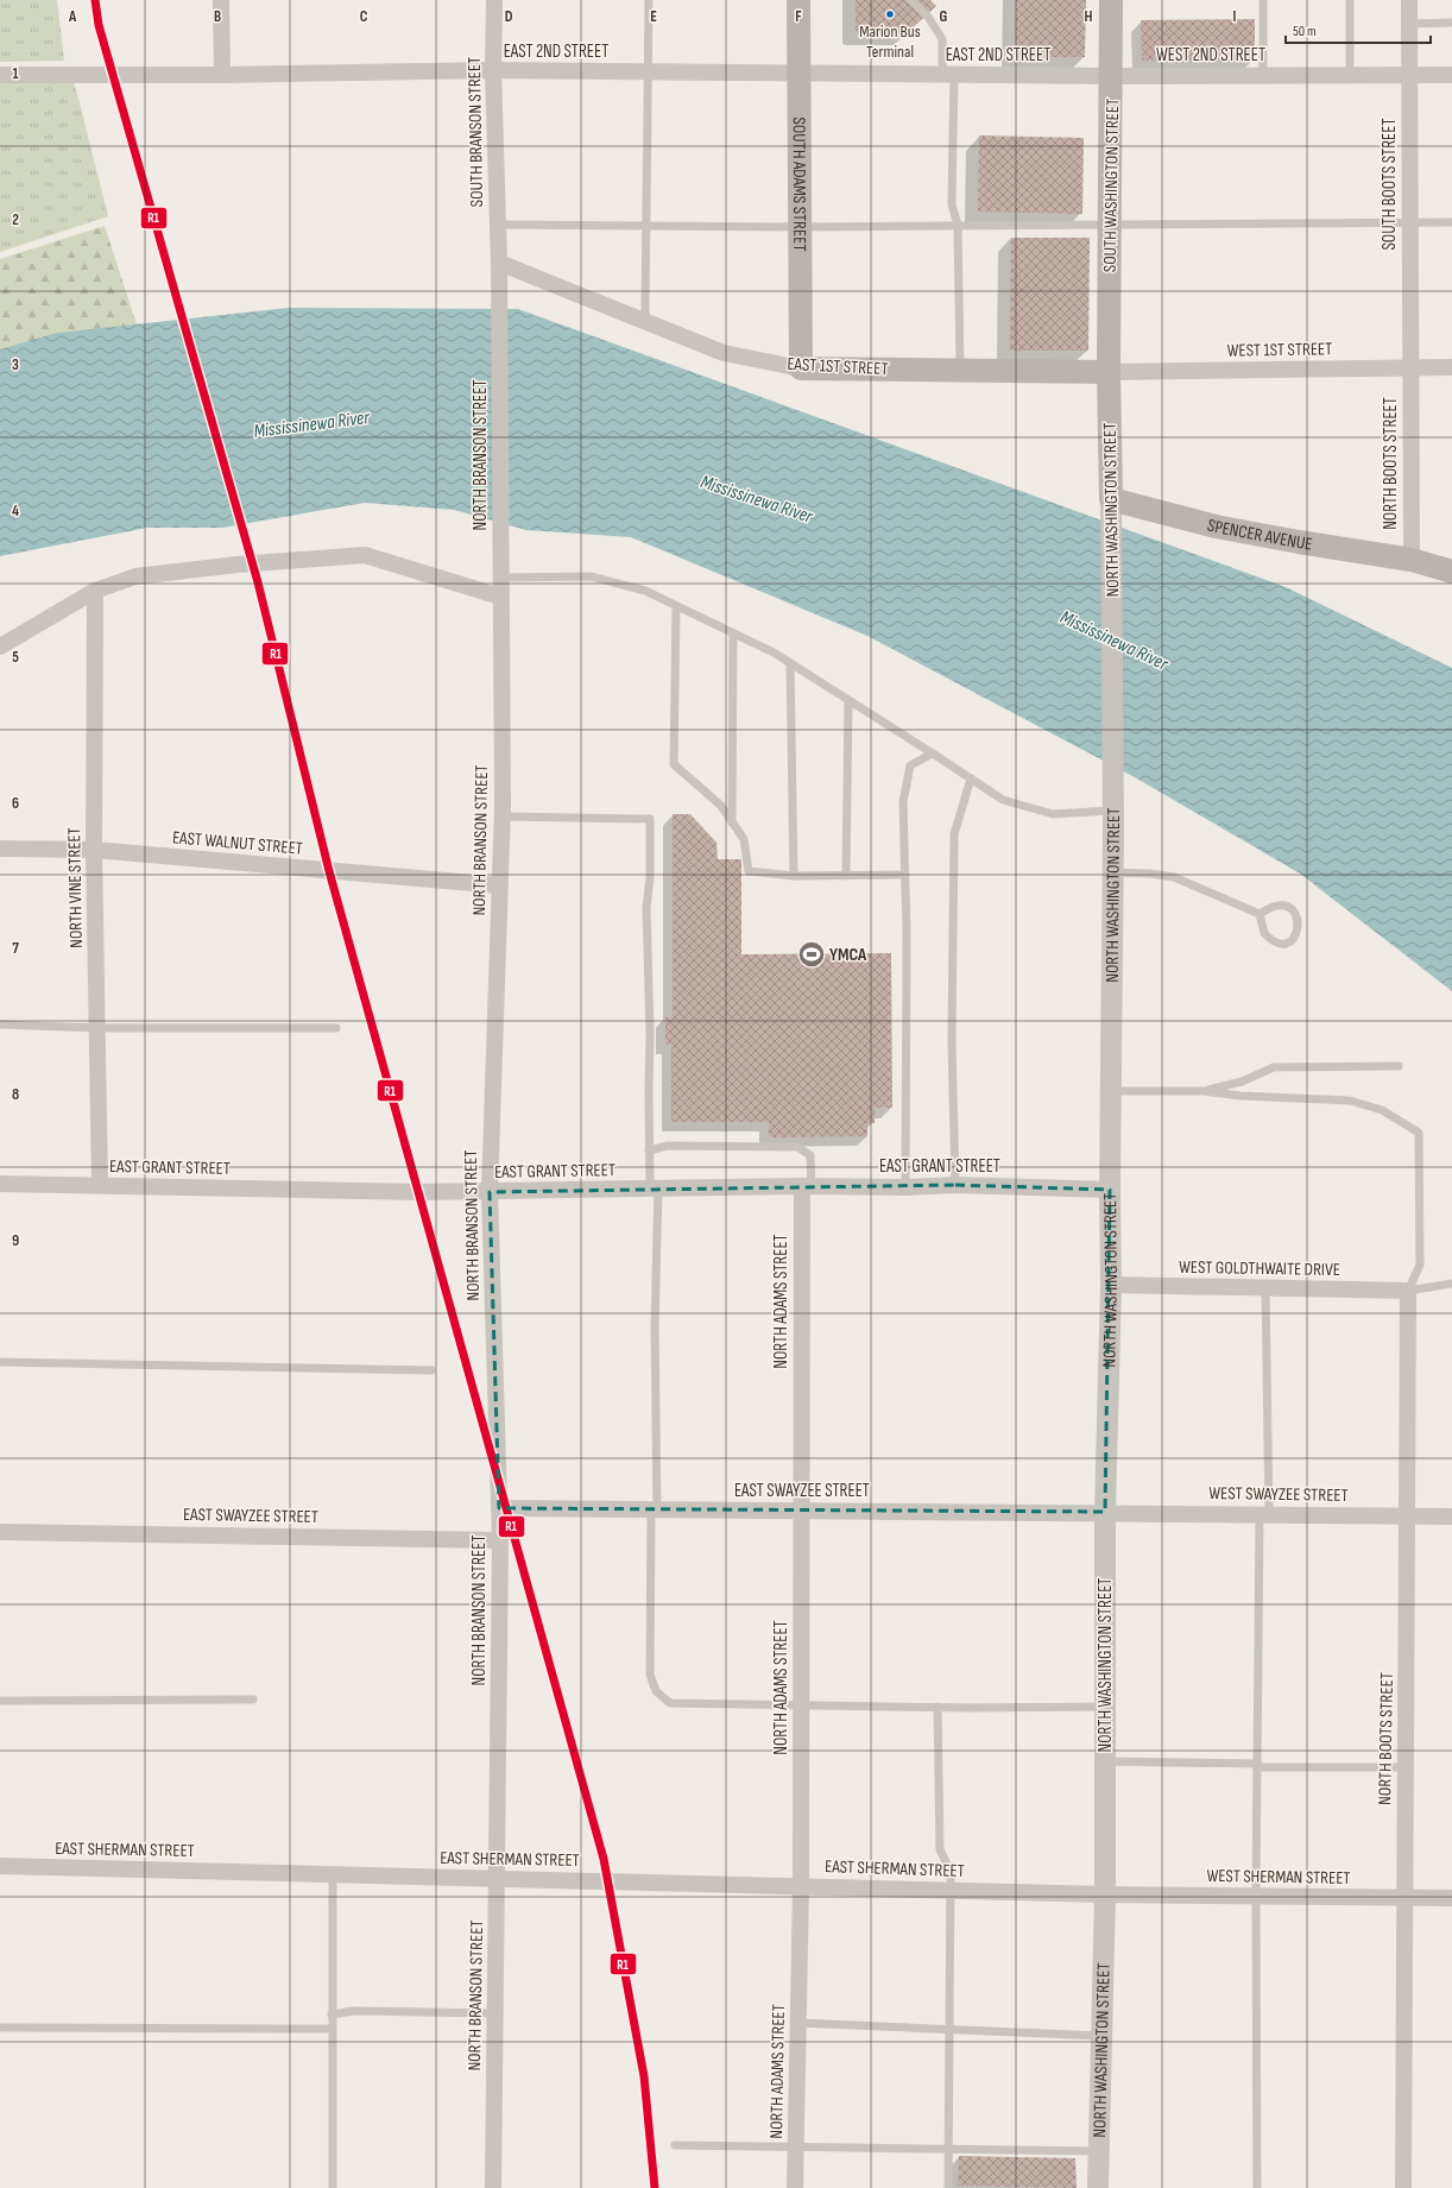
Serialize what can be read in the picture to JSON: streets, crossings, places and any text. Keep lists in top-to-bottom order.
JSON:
{
  "streets": {
    "main road": [
      "SOUTH ADAMS STREET",
      "SOUTH WASHINGTON STREET",
      "EAST 1ST STREET",
      "NORTH WASHINGTON STREET",
      "SPENCER AVENUE"
    ],
    "street": [
      "EAST 2ND STREET",
      "WEST 2ND STREET",
      "SOUTH BRANSON STREET",
      "SOUTH BOOTS STREET",
      "WEST 1ST STREET",
      "NORTH BRANSON STREET",
      "NORTH BOOTS STREET",
      "EAST WALNUT STREET",
      "NORTH VINE STREET",
      "EAST GRANT STREET",
      "WEST GOLDTHWAITE DRIVE",
      "NORTH ADAMS STREET",
      "EAST SWAYZEE STREET",
      "WEST SWAYZEE STREET",
      "EAST SHERMAN STREET",
      "WEST SHERMAN STREET"
    ]
  },
  "crossings": [
    ["EAST 2ND STREET", "WEST 2ND STREET"],
    ["EAST 2ND STREET", "SOUTH BRANSON STREET"],
    ["EAST 2ND STREET", "SOUTH ADAMS STREET"],
    ["EAST 2ND STREET", "SOUTH WASHINGTON STREET"],
    ["WEST 2ND STREET", "SOUTH BOOTS STREET"],
    ["WEST 2ND STREET", "SOUTH WASHINGTON STREET"],
    ["SOUTH BRANSON STREET", "EAST 1ST STREET"],
    ["SOUTH BRANSON STREET", "NORTH BRANSON STREET"],
    ["SOUTH ADAMS STREET", "EAST 1ST STREET"],
    ["SOUTH BOOTS STREET", "WEST 1ST STREET"],
    ["SOUTH BOOTS STREET", "NORTH BOOTS STREET"],
    ["SOUTH WASHINGTON STREET", "WEST 1ST STREET"],
    ["SOUTH WASHINGTON STREET", "EAST 1ST STREET"],
    ["SOUTH WASHINGTON STREET", "NORTH WASHINGTON STREET"],
    ["WEST 1ST STREET", "EAST 1ST STREET"],
    ["WEST 1ST STREET", "NORTH BOOTS STREET"],
    ["WEST 1ST STREET", "NORTH WASHINGTON STREET"],
    ["EAST 1ST STREET", "NORTH BRANSON STREET"],
    ["EAST 1ST STREET", "NORTH WASHINGTON STREET"],
    ["NORTH BRANSON STREET", "EAST WALNUT STREET"],
    ["NORTH BRANSON STREET", "EAST GRANT STREET"],
    ["NORTH BRANSON STREET", "EAST SWAYZEE STREET"],
    ["NORTH BRANSON STREET", "EAST SHERMAN STREET"],
    ["NORTH BOOTS STREET", "SPENCER AVENUE"],
    ["NORTH BOOTS STREET", "WEST GOLDTHWAITE DRIVE"],
    ["NORTH BOOTS STREET", "WEST SWAYZEE STREET"],
    ["NORTH BOOTS STREET", "WEST SHERMAN STREET"],
    ["NORTH WASHINGTON STREET", "SPENCER AVENUE"],
    ["NORTH WASHINGTON STREET", "EAST GRANT STREET"],
    ["NORTH WASHINGTON STREET", "WEST GOLDTHWAITE DRIVE"],
    ["NORTH WASHINGTON STREET", "EAST SWAYZEE STREET"],
    ["NORTH WASHINGTON STREET", "WEST SWAYZEE STREET"],
    ["NORTH WASHINGTON STREET", "EAST SHERMAN STREET"],
    ["NORTH WASHINGTON STREET", "WEST SHERMAN STREET"],
    ["EAST WALNUT STREET", "NORTH VINE STREET"],
    ["NORTH VINE STREET", "EAST GRANT STREET"],
    ["EAST GRANT STREET", "NORTH ADAMS STREET"],
    ["NORTH ADAMS STREET", "EAST SWAYZEE STREET"],
    ["NORTH ADAMS STREET", "EAST SHERMAN STREET"],
    ["EAST SWAYZEE STREET", "WEST SWAYZEE STREET"],
    ["EAST SHERMAN STREET", "WEST SHERMAN STREET"]
  ],
  "water": ["Mississinewa River"],
  "places": {
    "other": ["Marion Bus Terminal"],
    "sports": ["YMCA"]
  },
  "lines": ["transit line R1"],
  "scale_bar": "50 m",
  "grid": {
    "columns": [
      "A",
      "B",
      "C",
      "D",
      "E",
      "F",
      "G",
      "H",
      "I"
    ],
    "rows": [
      "1",
      "2",
      "3",
      "4",
      "5",
      "6",
      "7",
      "8",
      "9"
    ]
  }
}
